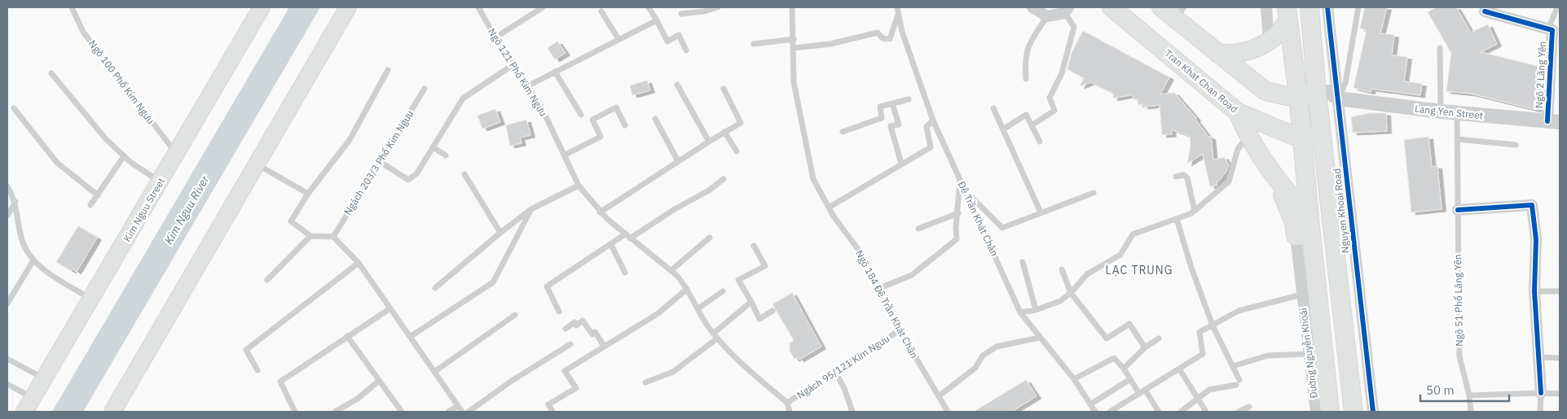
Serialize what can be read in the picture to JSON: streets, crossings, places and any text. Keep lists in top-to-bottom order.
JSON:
{
  "streets": {
    "main road": ["Tran Khat Chan Road", "Kim Nguu Street", "Nguyen Khoai Road"],
    "street": ["Ngõ 2 Lãng Yên", "Lang Yen Street", "Đường Nguyễn Khoái"],
    "lane": [
      "Ngõ 121 Phố Kim Ngưu",
      "Ngõ 100 Phố Kim Ngưu",
      "Ngách 203/3 Phố Kim Ngưu",
      "Đê Trần Khát Chân",
      "Ngõ 51 Phố Lãng Yên",
      "Ngõ 184 Đê Trần Khát Chân",
      "Ngách 95/121 Kim Ngưu"
    ]
  },
  "crossings": [
    ["Ngõ 121 Phố Kim Ngưu", "Ngách 95/121 Kim Ngưu"],
    ["Ngõ 2 Lãng Yên", "Lang Yen Street"],
    ["Ngõ 100 Phố Kim Ngưu", "Kim Nguu Street"],
    ["Lang Yen Street", "Nguyen Khoai Road"],
    ["Lang Yen Street", "Ngõ 51 Phố Lãng Yên"],
    ["Ngõ 184 Đê Trần Khát Chân", "Ngách 95/121 Kim Ngưu"]
  ],
  "districts": ["LẠC TRUNG"],
  "water": ["Kim Nguu River"],
  "scale_bar": "50 m"
}
